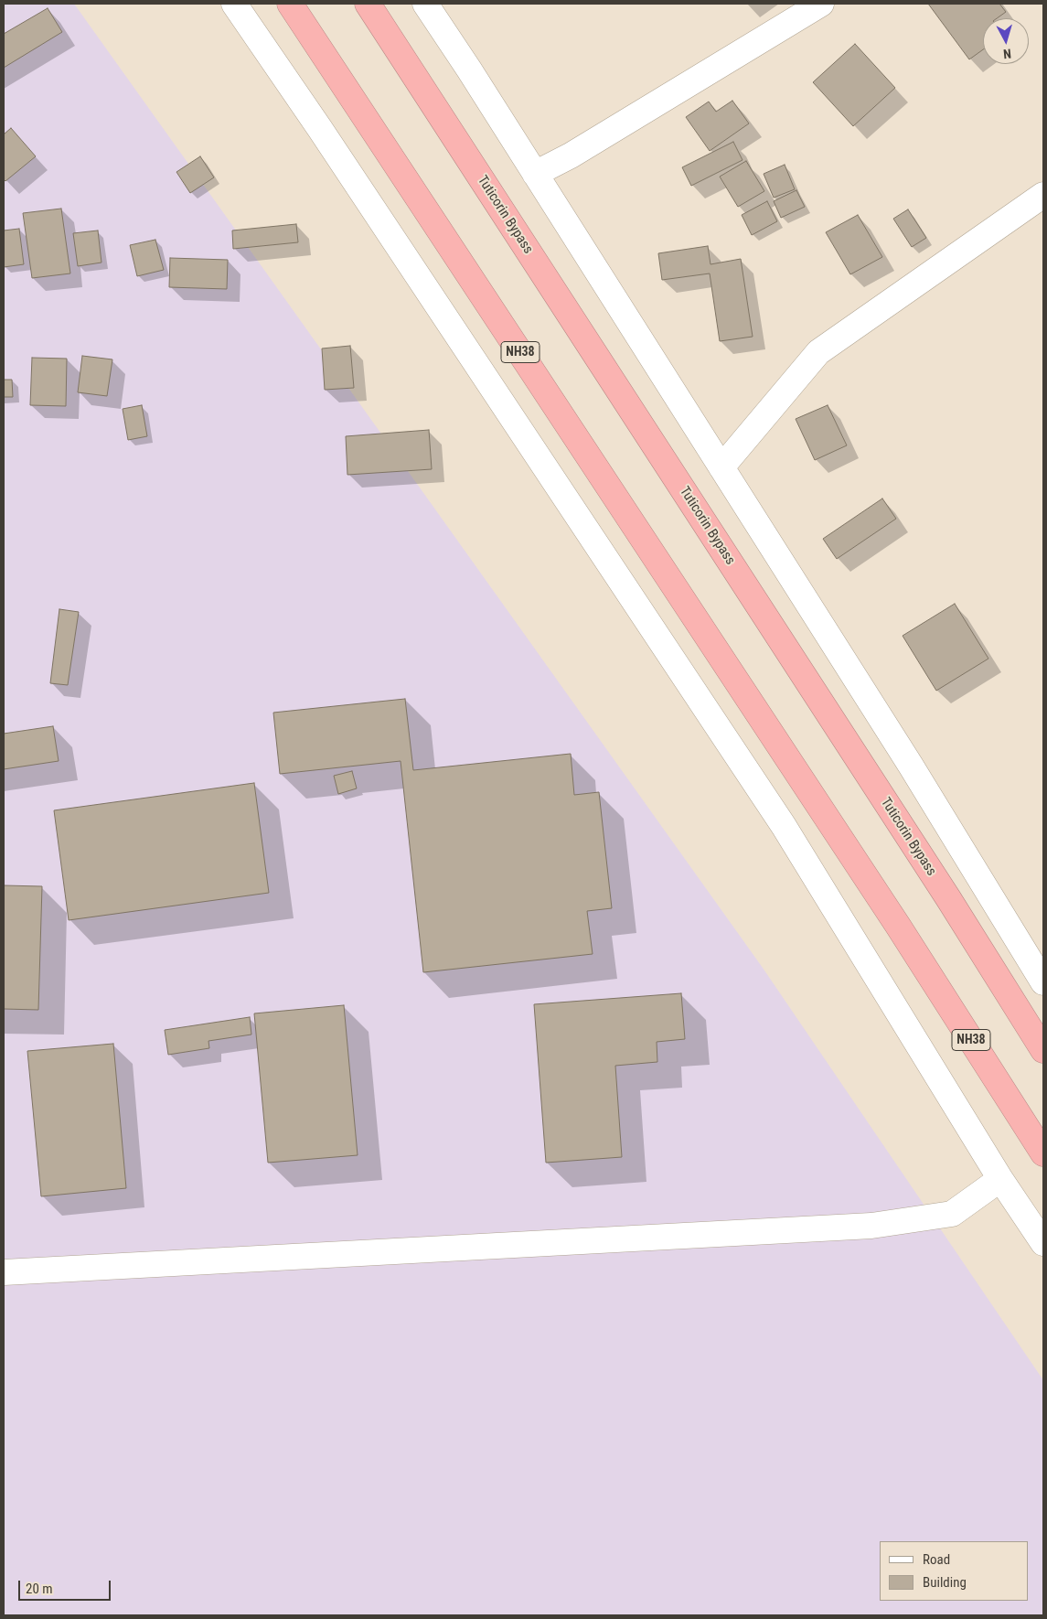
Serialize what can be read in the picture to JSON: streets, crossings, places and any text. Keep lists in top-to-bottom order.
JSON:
{
  "streets": {
    "highway": ["Tuticorin Bypass", "NH38"]
  },
  "legend": ["Road", "Building"],
  "scale_bar": "20 m",
  "north": "bottom"
}
